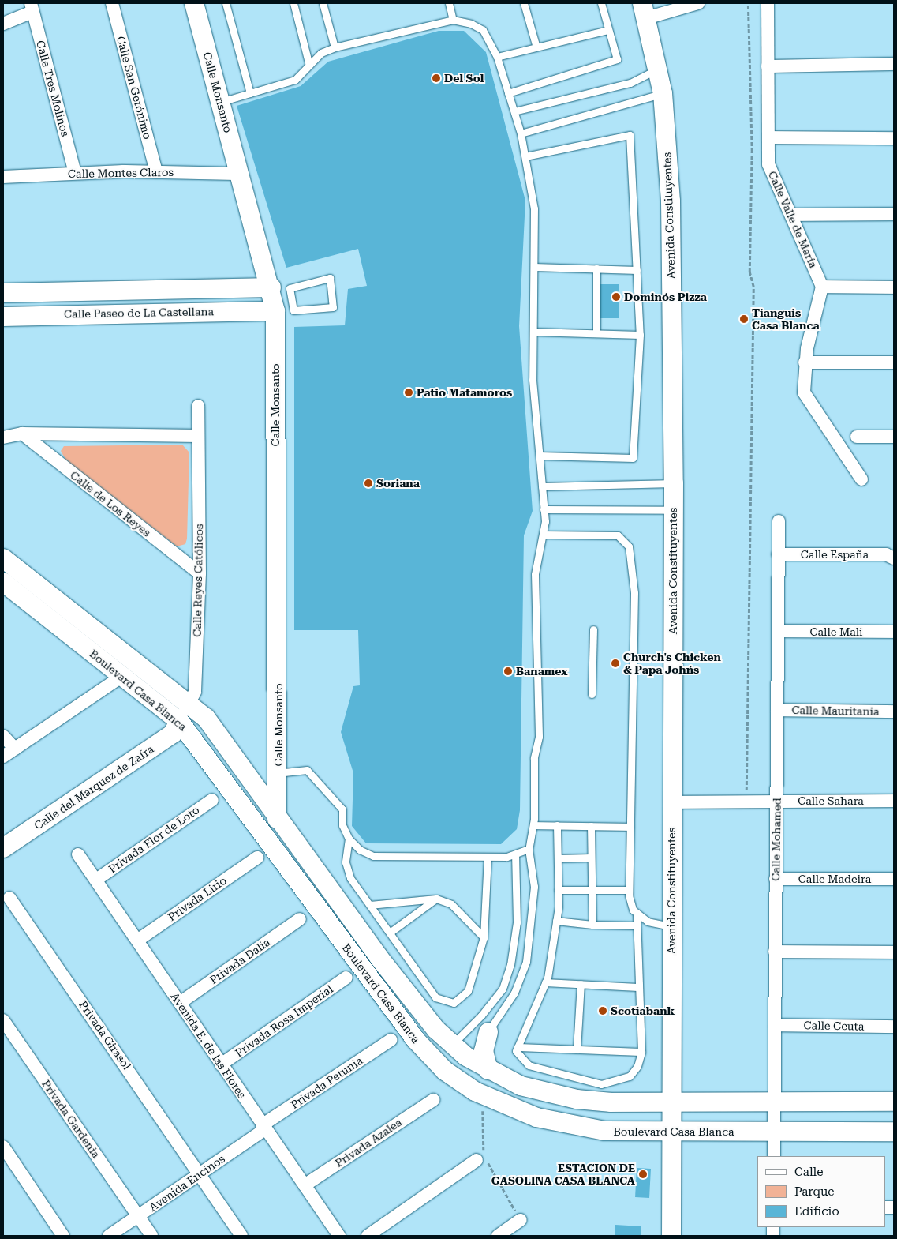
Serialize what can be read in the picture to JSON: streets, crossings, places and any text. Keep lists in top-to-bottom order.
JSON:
{
  "streets": {
    "street": [
      "Calle San Gerónimo",
      "Calle Tres Molinos",
      "Calle Monsanto",
      "Calle Montes Claros",
      "Avenida Constituyentes",
      "Calle Valle de María",
      "Calle Paseo de La Castellana",
      "Calle de Los Reyes",
      "Calle España",
      "Calle Reyes Católicos",
      "Calle Mali",
      "Boulevard Casa Blanca",
      "Calle Mauritania",
      "Calle del Marquez de Zafra",
      "Calle Sahara",
      "Privada Flor de Loto",
      "Calle Mohamed",
      "Calle Madeira",
      "Privada Lirio",
      "Privada Dalia",
      "Privada Rosa Imperial",
      "Calle Ceuta",
      "Privada Girasol",
      "Avenida E. de las Flores",
      "Privada Petunia",
      "Privada Gardenia",
      "Privada Azalea",
      "Avenida Encinos"
    ]
  },
  "crossings": [
    ["Calle San Gerónimo", "Calle Montes Claros"],
    ["Calle Tres Molinos", "Calle Montes Claros"],
    ["Calle Monsanto", "Calle Montes Claros"],
    ["Calle Monsanto", "Calle Paseo de La Castellana"],
    ["Calle Monsanto", "Boulevard Casa Blanca"],
    ["Avenida Constituyentes", "Boulevard Casa Blanca"],
    ["Avenida Constituyentes", "Calle Sahara"],
    ["Calle de Los Reyes", "Calle Reyes Católicos"],
    ["Calle España", "Calle Mohamed"],
    ["Calle Reyes Católicos", "Boulevard Casa Blanca"],
    ["Calle Reyes Católicos", "Calle del Marquez de Zafra"],
    ["Calle Mali", "Calle Mohamed"],
    ["Boulevard Casa Blanca", "Calle del Marquez de Zafra"],
    ["Boulevard Casa Blanca", "Calle Mohamed"],
    ["Calle Mauritania", "Calle Mohamed"],
    ["Calle Sahara", "Calle Mohamed"],
    ["Privada Flor de Loto", "Avenida E. de las Flores"],
    ["Calle Mohamed", "Calle Madeira"],
    ["Calle Mohamed", "Calle Ceuta"],
    ["Privada Lirio", "Avenida E. de las Flores"],
    ["Privada Dalia", "Avenida E. de las Flores"],
    ["Privada Rosa Imperial", "Avenida E. de las Flores"],
    ["Privada Girasol", "Avenida Encinos"],
    ["Avenida E. de las Flores", "Privada Petunia"],
    ["Avenida E. de las Flores", "Privada Azalea"],
    ["Avenida E. de las Flores", "Avenida Encinos"],
    ["Privada Petunia", "Avenida Encinos"],
    ["Privada Gardenia", "Avenida Encinos"]
  ],
  "places": [
    "Del Sol",
    "Domino´s Pizza",
    "Tianguis Casa Blanca",
    "Patio Matamoros",
    "Soriana",
    "Church's Chicken & Papa John´s",
    "Banamex",
    "Scotiabank",
    "ESTACION DE GASOLINA CASA BLANCA"
  ],
  "legend": ["Calle", "Parque", "Edificio"]
}
